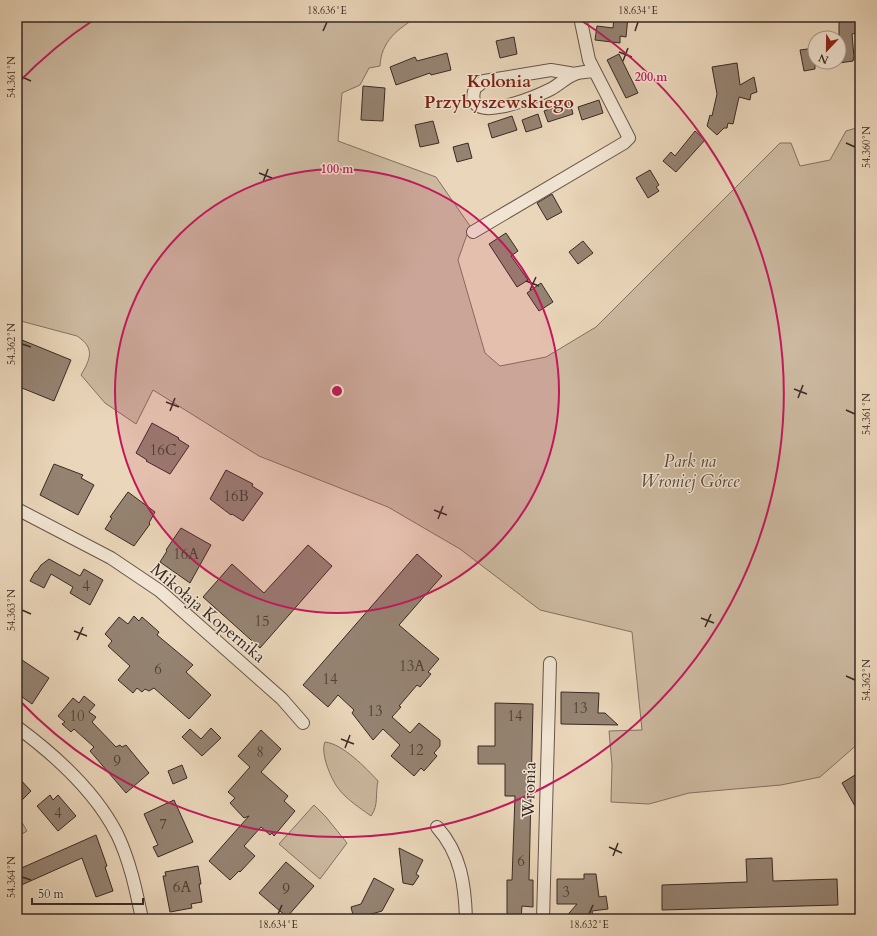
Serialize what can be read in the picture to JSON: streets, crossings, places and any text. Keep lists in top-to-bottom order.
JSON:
{
  "streets": {
    "street": ["Mikołaja Kopernika", "Wronia"]
  },
  "districts": ["Kolonia Przybyszewskiego"],
  "parks": ["Park na Wroniej Górce"],
  "house_numbers": [
    "16C",
    "16B",
    "16A",
    "4",
    "15",
    "13A",
    "6",
    "14",
    "13",
    "13",
    "10",
    "14",
    "12",
    "8",
    "9",
    "4",
    "7",
    "6",
    "6A",
    "9",
    "3"
  ],
  "scale_bar": "50 m",
  "north": "bottom",
  "coordinates": [
    "18.636°E",
    "18.634°E",
    "54.361°N",
    "54.360°N",
    "54.362°N",
    "54.363°N",
    "54.364°N",
    "18.632°E"
  ],
  "rings": ["200 m", "100 m"]
}
